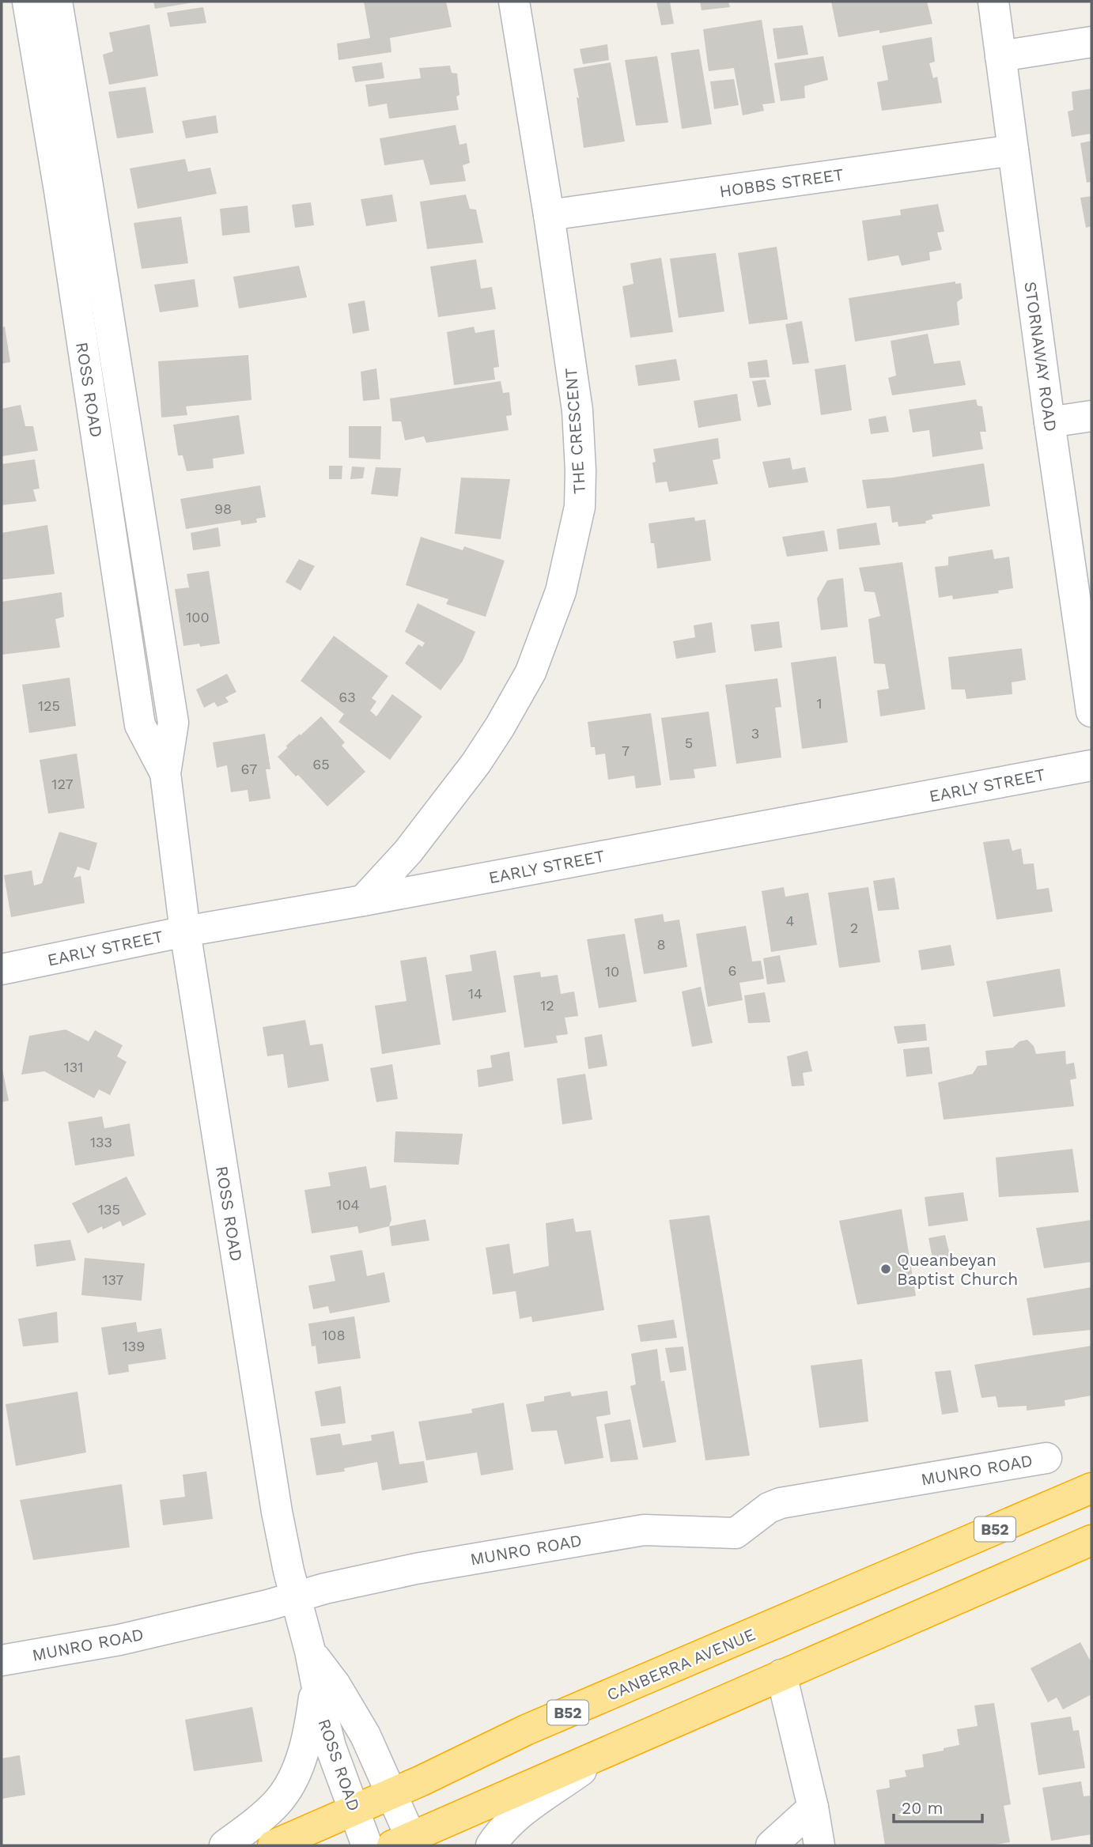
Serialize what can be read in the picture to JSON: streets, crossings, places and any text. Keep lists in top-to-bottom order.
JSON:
{
  "streets": {
    "highway": ["B52", "CANBERRA AVENUE"],
    "street": [
      "HOBBS STREET",
      "STORNAWAY ROAD",
      "ROSS ROAD",
      "THE CRESCENT",
      "EARLY STREET",
      "MUNRO ROAD"
    ]
  },
  "crossings": [
    ["HOBBS STREET", "STORNAWAY ROAD"],
    ["HOBBS STREET", "THE CRESCENT"],
    ["ROSS ROAD", "EARLY STREET"],
    ["ROSS ROAD", "MUNRO ROAD"],
    ["ROSS ROAD", "CANBERRA AVENUE"],
    ["THE CRESCENT", "EARLY STREET"]
  ],
  "places": ["Queanbeyan Baptist Church"],
  "house_numbers": [
    "98",
    "100",
    "63",
    "1",
    "125",
    "3",
    "5",
    "7",
    "65",
    "67",
    "127",
    "4",
    "2",
    "8",
    "6",
    "10",
    "14",
    "12",
    "131",
    "133",
    "104",
    "135",
    "137",
    "108",
    "139"
  ],
  "scale_bar": "20 m"
}
